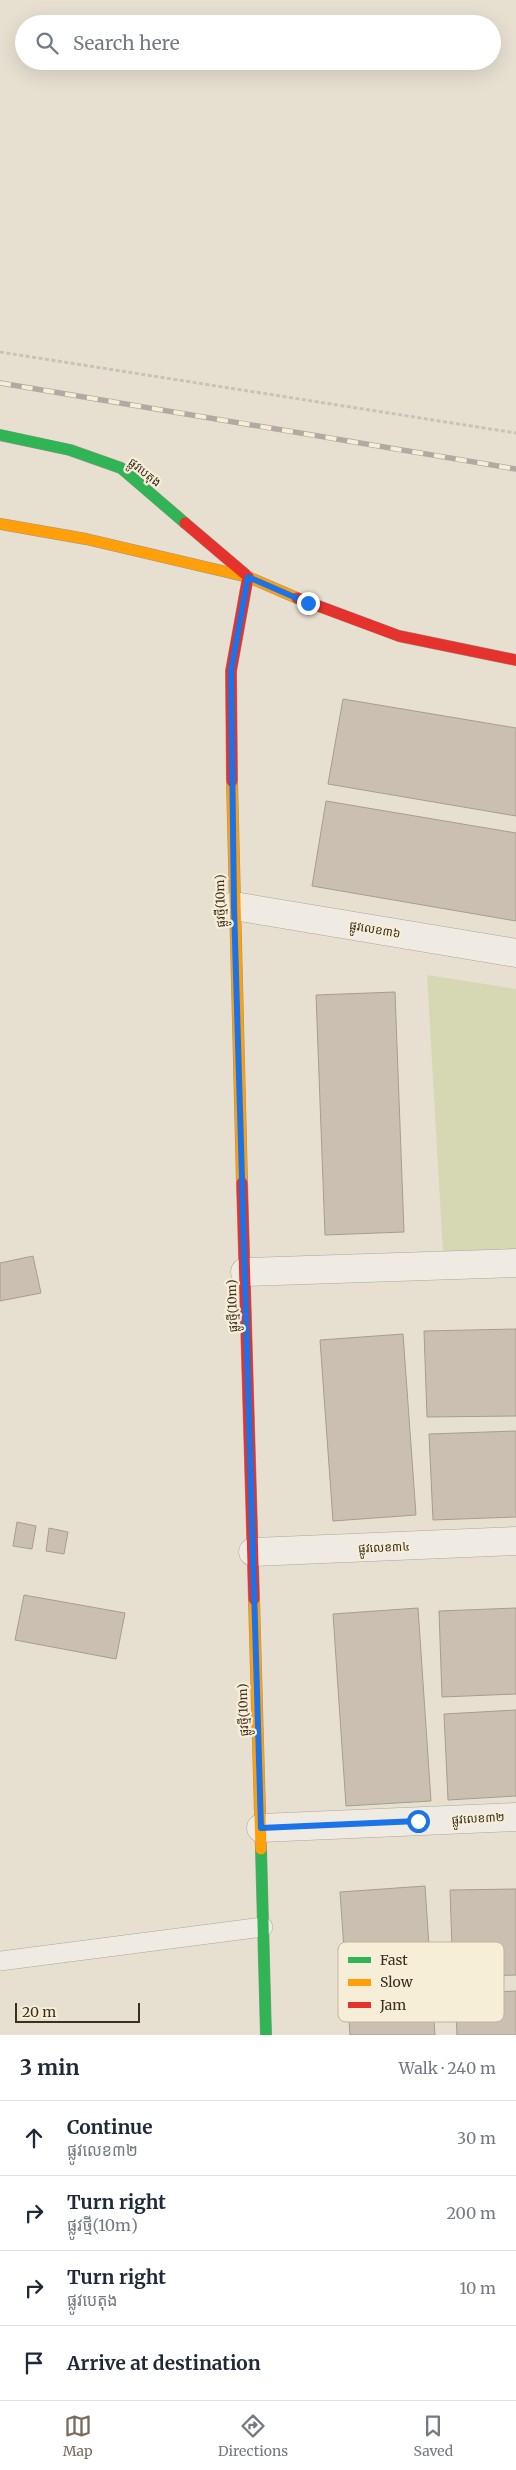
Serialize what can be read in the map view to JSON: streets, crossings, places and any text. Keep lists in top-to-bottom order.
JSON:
{
  "streets": {
    "street": [
      "ផ្លូវបេតុង",
      "ផ្លូវថ្មី(10m)",
      "ផ្លូវលេខ៣៦",
      "ផ្លូវលេខ៣៤",
      "ផ្លូវលេខ៣២"
    ]
  },
  "crossings": [
    ["ផ្លូវបេតុង", "ផ្លូវថ្មី(10m)"],
    ["ផ្លូវថ្មី(10m)", "ផ្លូវលេខ៣៦"],
    ["ផ្លូវថ្មី(10m)", "ផ្លូវលេខ៣៤"],
    ["ផ្លូវថ្មី(10m)", "ផ្លូវលេខ៣២"]
  ],
  "legend": ["Fast", "Slow", "Jam"],
  "scale_bar": "20 m",
  "page": {
    "search": "Search here",
    "scale": "20 m",
    "heading": ["3 min", "Walk · 240 m"],
    "list": [
      ["Continue", "ផ្លូវលេខ៣២", "30 m"],
      ["Turn right", "ផ្លូវថ្មី(10m)", "200 m"],
      ["Turn right", "ផ្លូវបេតុង", "10 m"],
      "Arrive at destination"
    ],
    "nav": ["Map", "Directions", "Saved"]
  }
}
